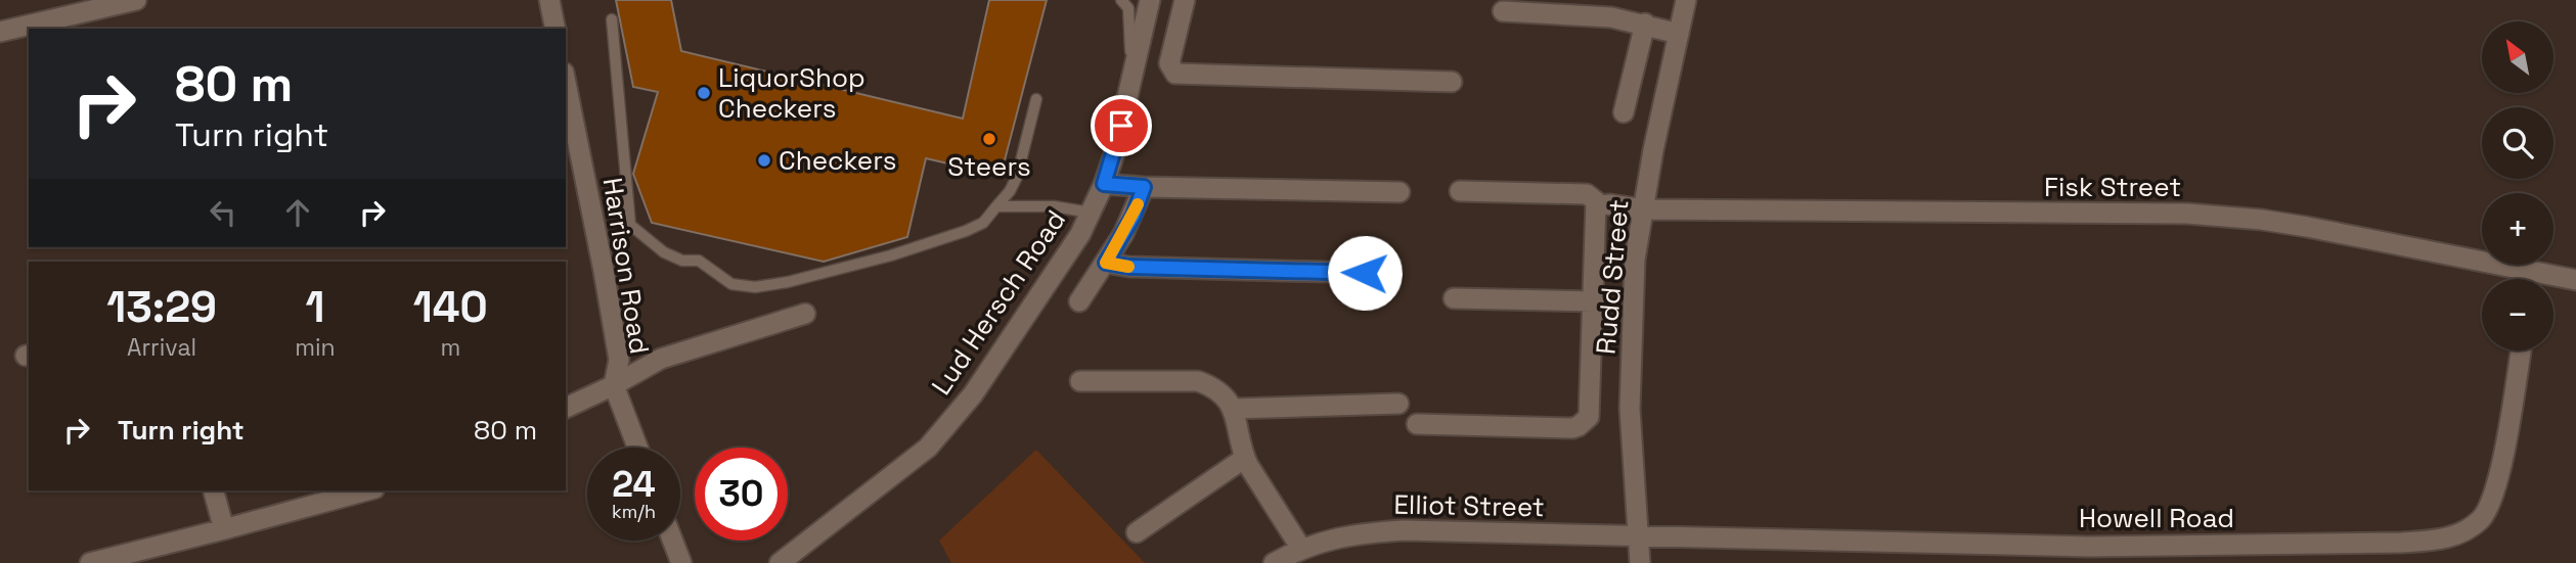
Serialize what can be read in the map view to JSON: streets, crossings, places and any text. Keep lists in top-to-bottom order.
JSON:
{
  "streets": {
    "street": [
      "Fisk Street",
      "Harrison Road",
      "Rudd Street",
      "Lud Hersch Road",
      "Elliot Street",
      "Howell Road"
    ]
  },
  "crossings": [
    ["Fisk Street", "Rudd Street"],
    ["Rudd Street", "Elliot Street"],
    ["Rudd Street", "Howell Road"],
    ["Elliot Street", "Howell Road"]
  ],
  "places": ["LiquorShop Checkers", "Steers", "Checkers"],
  "north": "top left",
  "page": {
    "map_buttons": ["+", "−"],
    "turn": ["80 m", "Turn right"],
    "eta": [
      "13:29",
      "Arrival",
      "1",
      "min",
      "140",
      "m"
    ],
    "list": [
      {
        "name": "Turn right",
        "value": "80 m"
      }
    ],
    "speed": "24 km/h",
    "limit": "30"
  }
}
